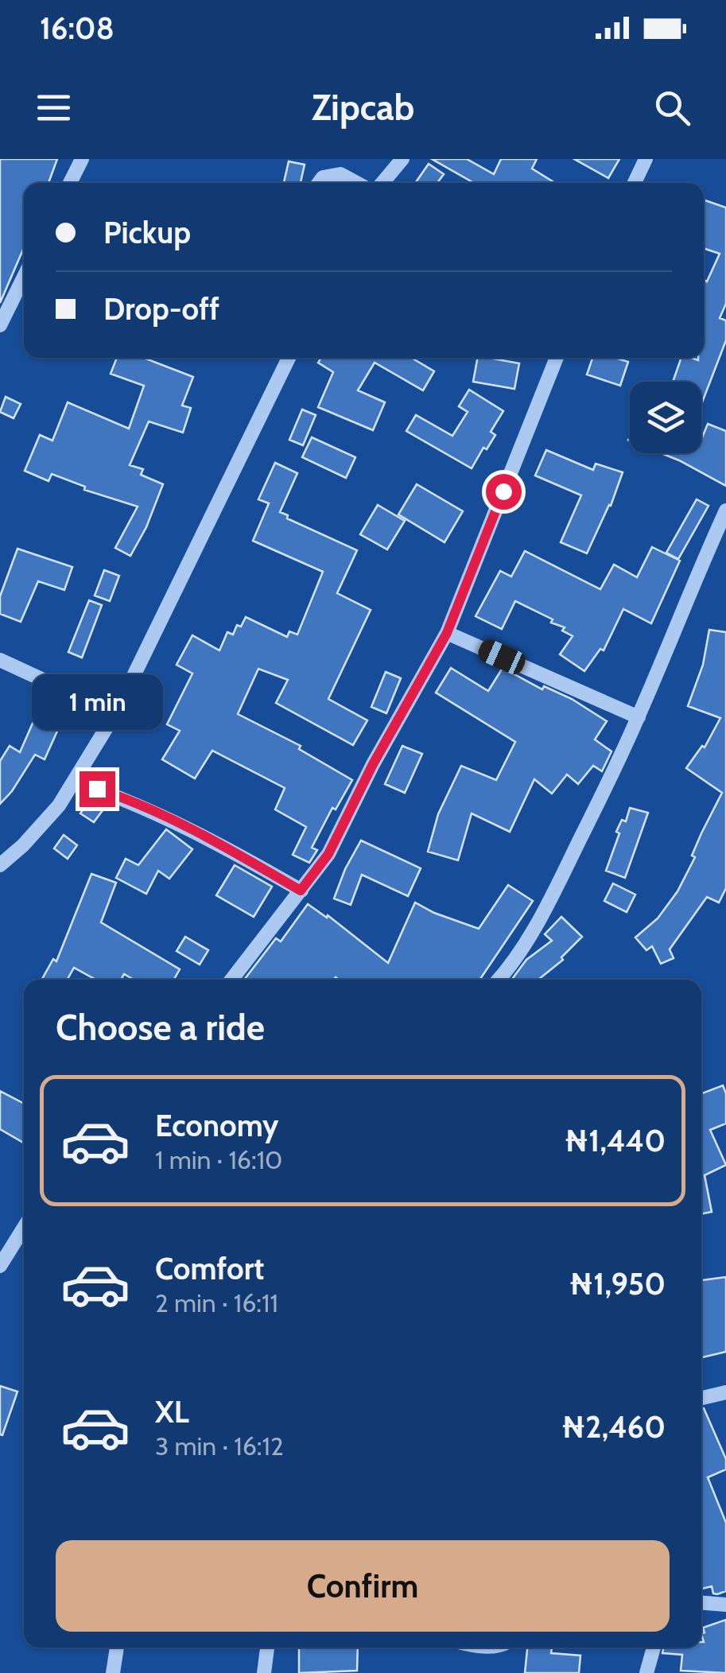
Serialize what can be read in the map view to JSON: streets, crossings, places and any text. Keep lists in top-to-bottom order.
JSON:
{
  "page": {
    "status": "16:08",
    "header": "Zipcab",
    "banner": ["Pickup", "Drop-off"],
    "bubble": "1 min",
    "heading": "Choose a ride",
    "list": [
      {
        "name": "Economy",
        "note": "1 min · 16:10",
        "value": "₦1,440"
      },
      {
        "name": "Comfort",
        "note": "2 min · 16:11",
        "value": "₦1,950"
      },
      {
        "name": "XL",
        "note": "3 min · 16:12",
        "value": "₦2,460"
      }
    ],
    "buttons": "Confirm"
  }
}
